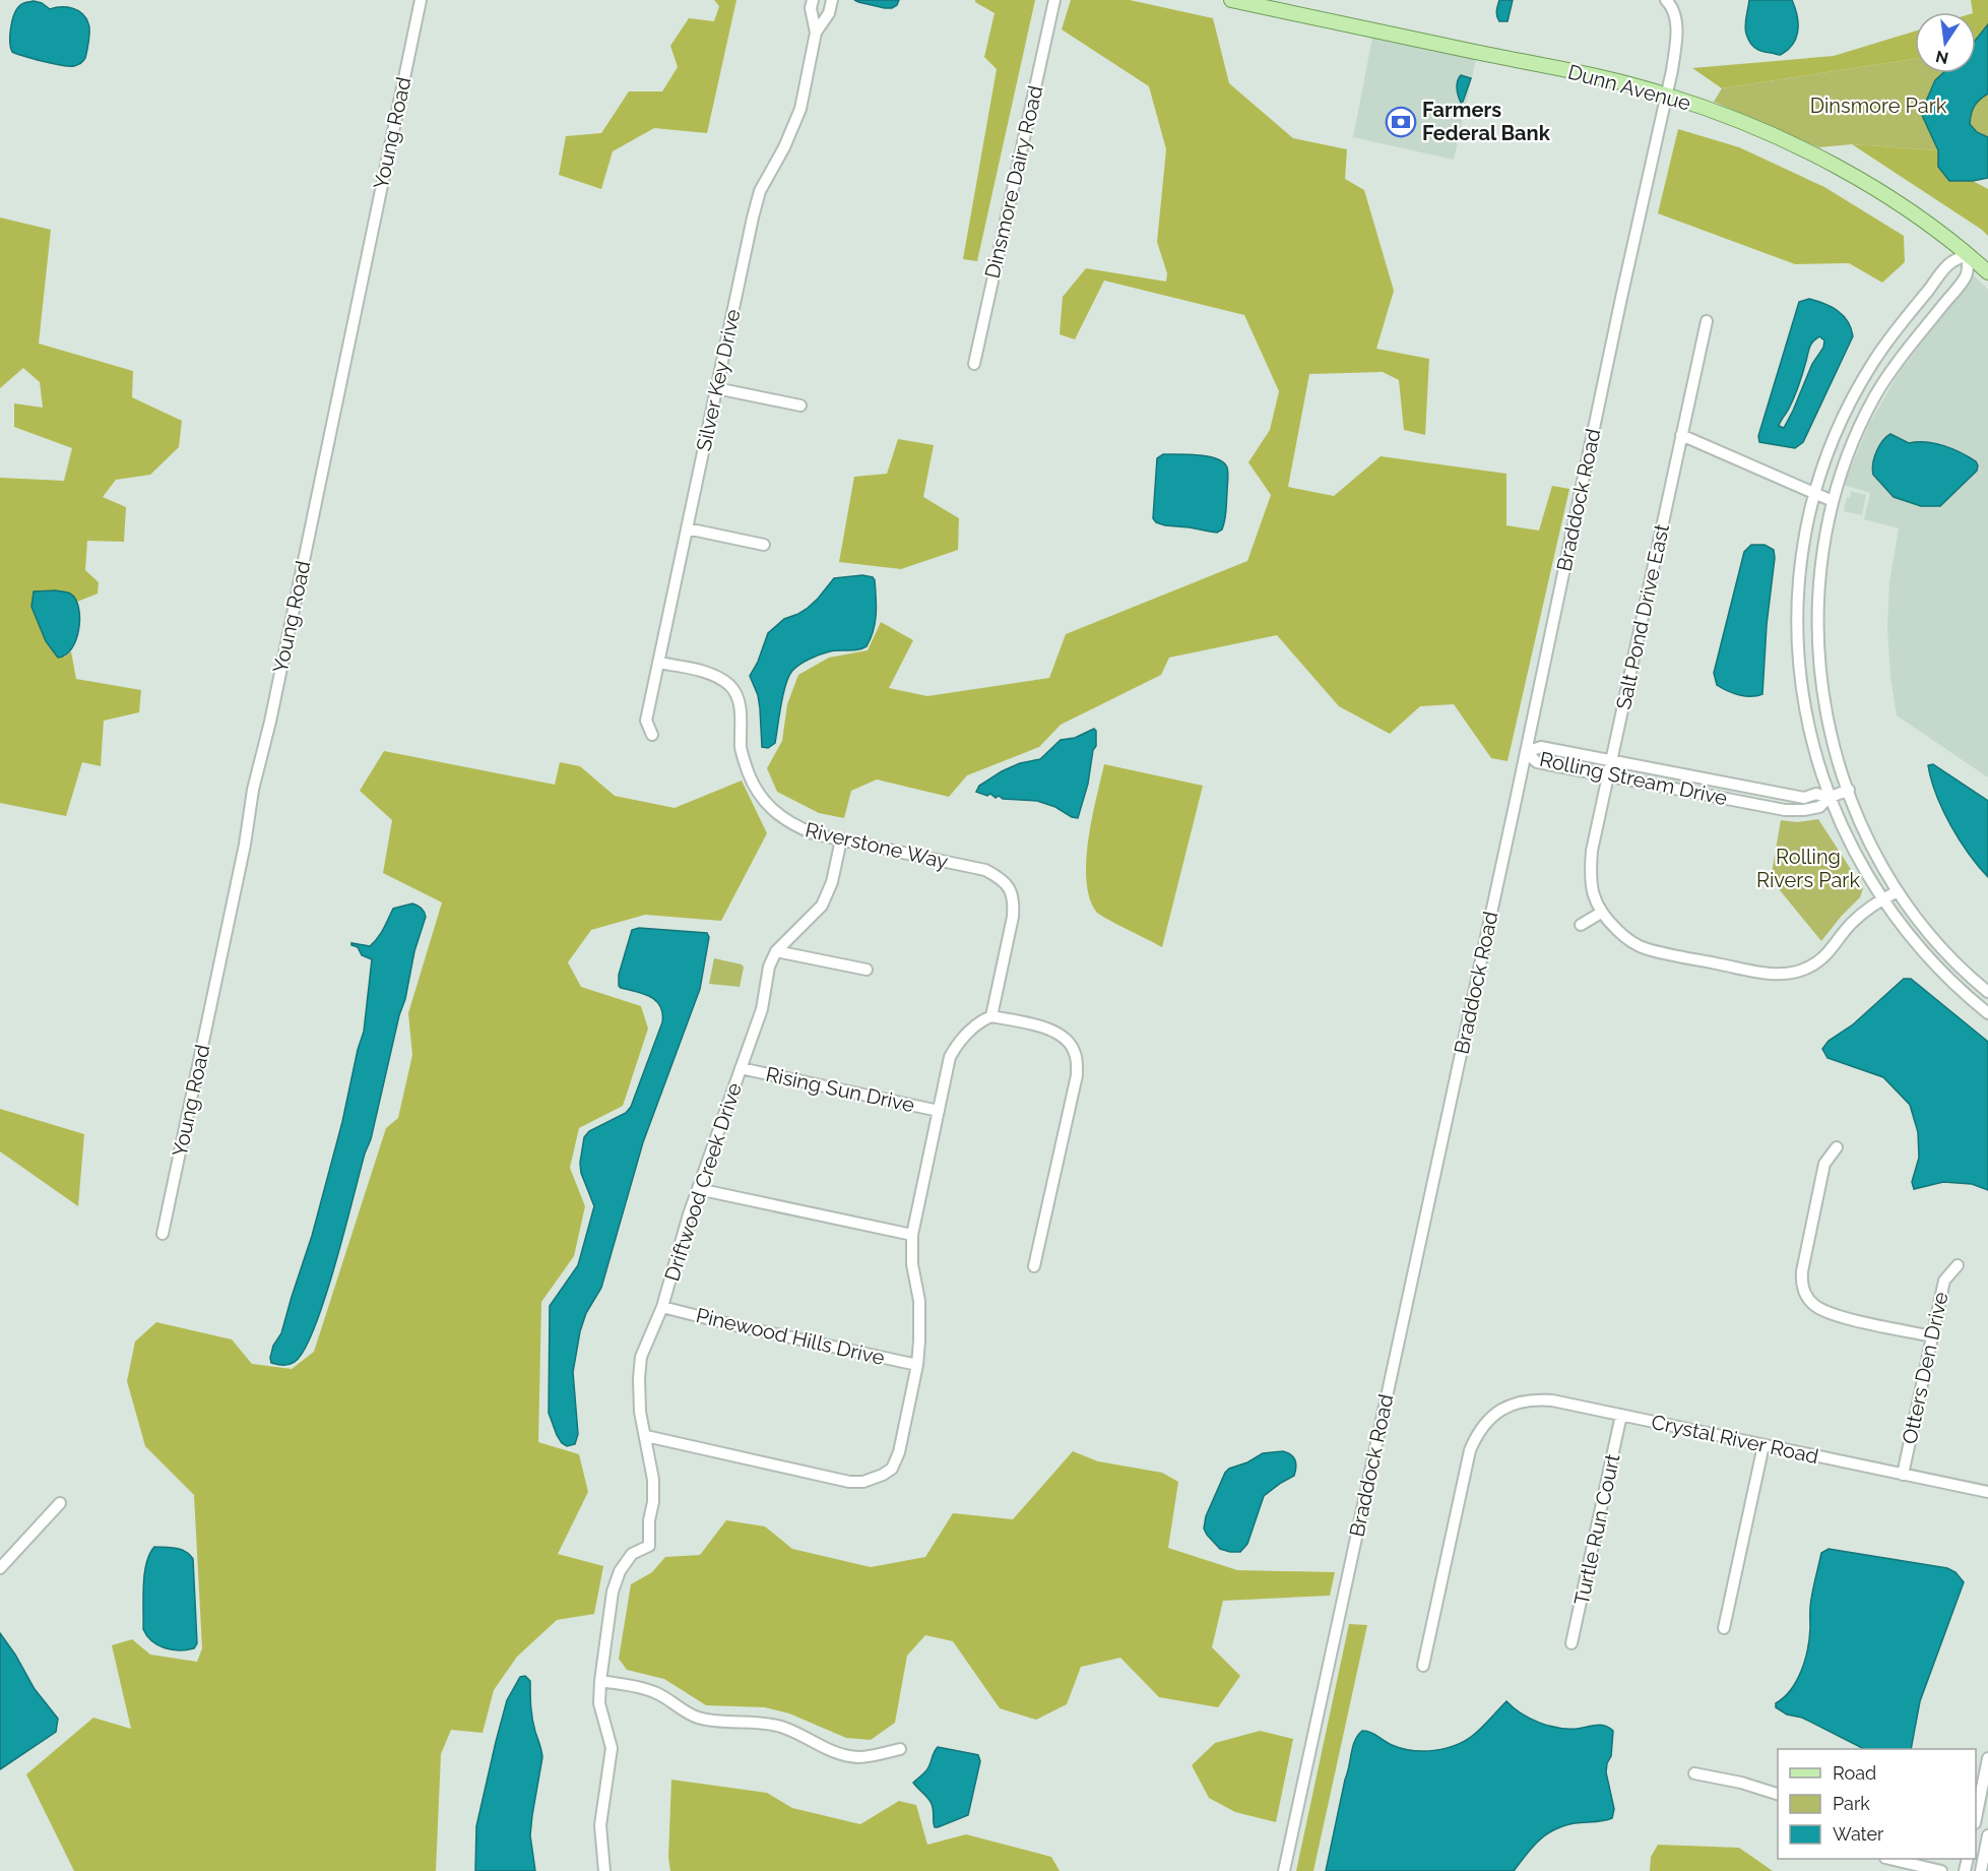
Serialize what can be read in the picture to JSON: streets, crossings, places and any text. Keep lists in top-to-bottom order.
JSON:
{
  "streets": {
    "main road": ["Dunn Avenue"],
    "street": [
      "Young Road",
      "Dinsmore Dairy Road",
      "Silver Key Drive",
      "Braddock Road",
      "Salt Pond Drive East",
      "Rolling Stream Drive",
      "Riverstone Way",
      "Rising Sun Drive",
      "Driftwood Creek Drive",
      "Pinewood Hills Drive",
      "Otters Den Drive",
      "Crystal River Road",
      "Turtle Run Court"
    ]
  },
  "crossings": [
    ["Dunn Avenue", "Braddock Road"],
    ["Silver Key Drive", "Riverstone Way"],
    ["Braddock Road", "Rolling Stream Drive"],
    ["Salt Pond Drive East", "Rolling Stream Drive"],
    ["Riverstone Way", "Driftwood Creek Drive"],
    ["Rising Sun Drive", "Driftwood Creek Drive"],
    ["Driftwood Creek Drive", "Pinewood Hills Drive"],
    ["Otters Den Drive", "Crystal River Road"],
    ["Crystal River Road", "Turtle Run Court"]
  ],
  "parks": ["Dinsmore Park", "Rolling Rivers Park"],
  "places": {
    "bank": ["Farmers Federal Bank"]
  },
  "legend": ["Road", "Park", "Water"],
  "north": "bottom"
}
